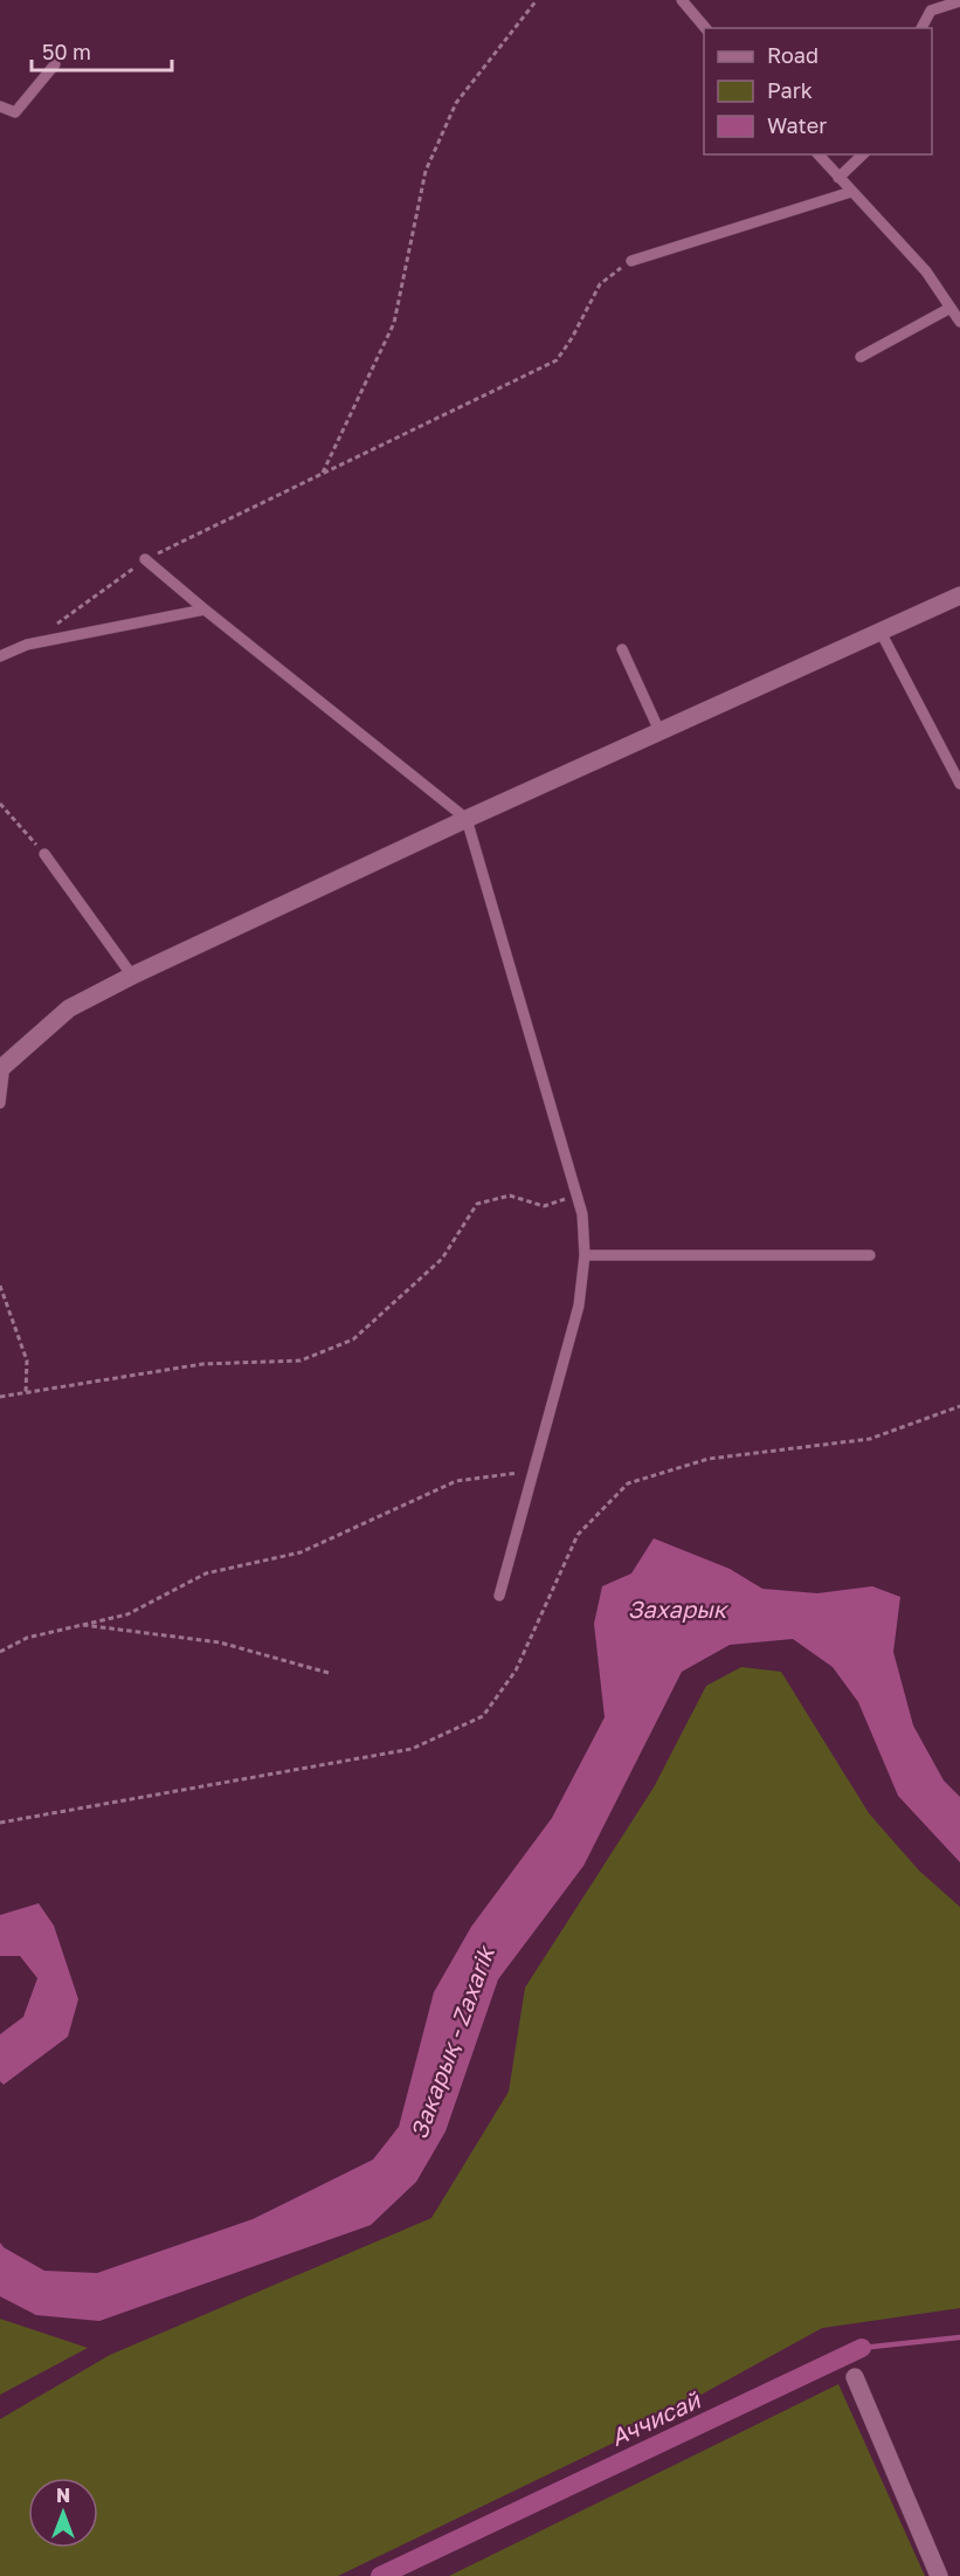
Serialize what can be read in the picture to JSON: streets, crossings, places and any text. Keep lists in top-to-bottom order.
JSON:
{
  "water": ["Захарык", "Закарық - Zaxarik", "Аччисай"],
  "legend": ["Road", "Park", "Water"],
  "scale_bar": "50 m",
  "north": "top"
}
